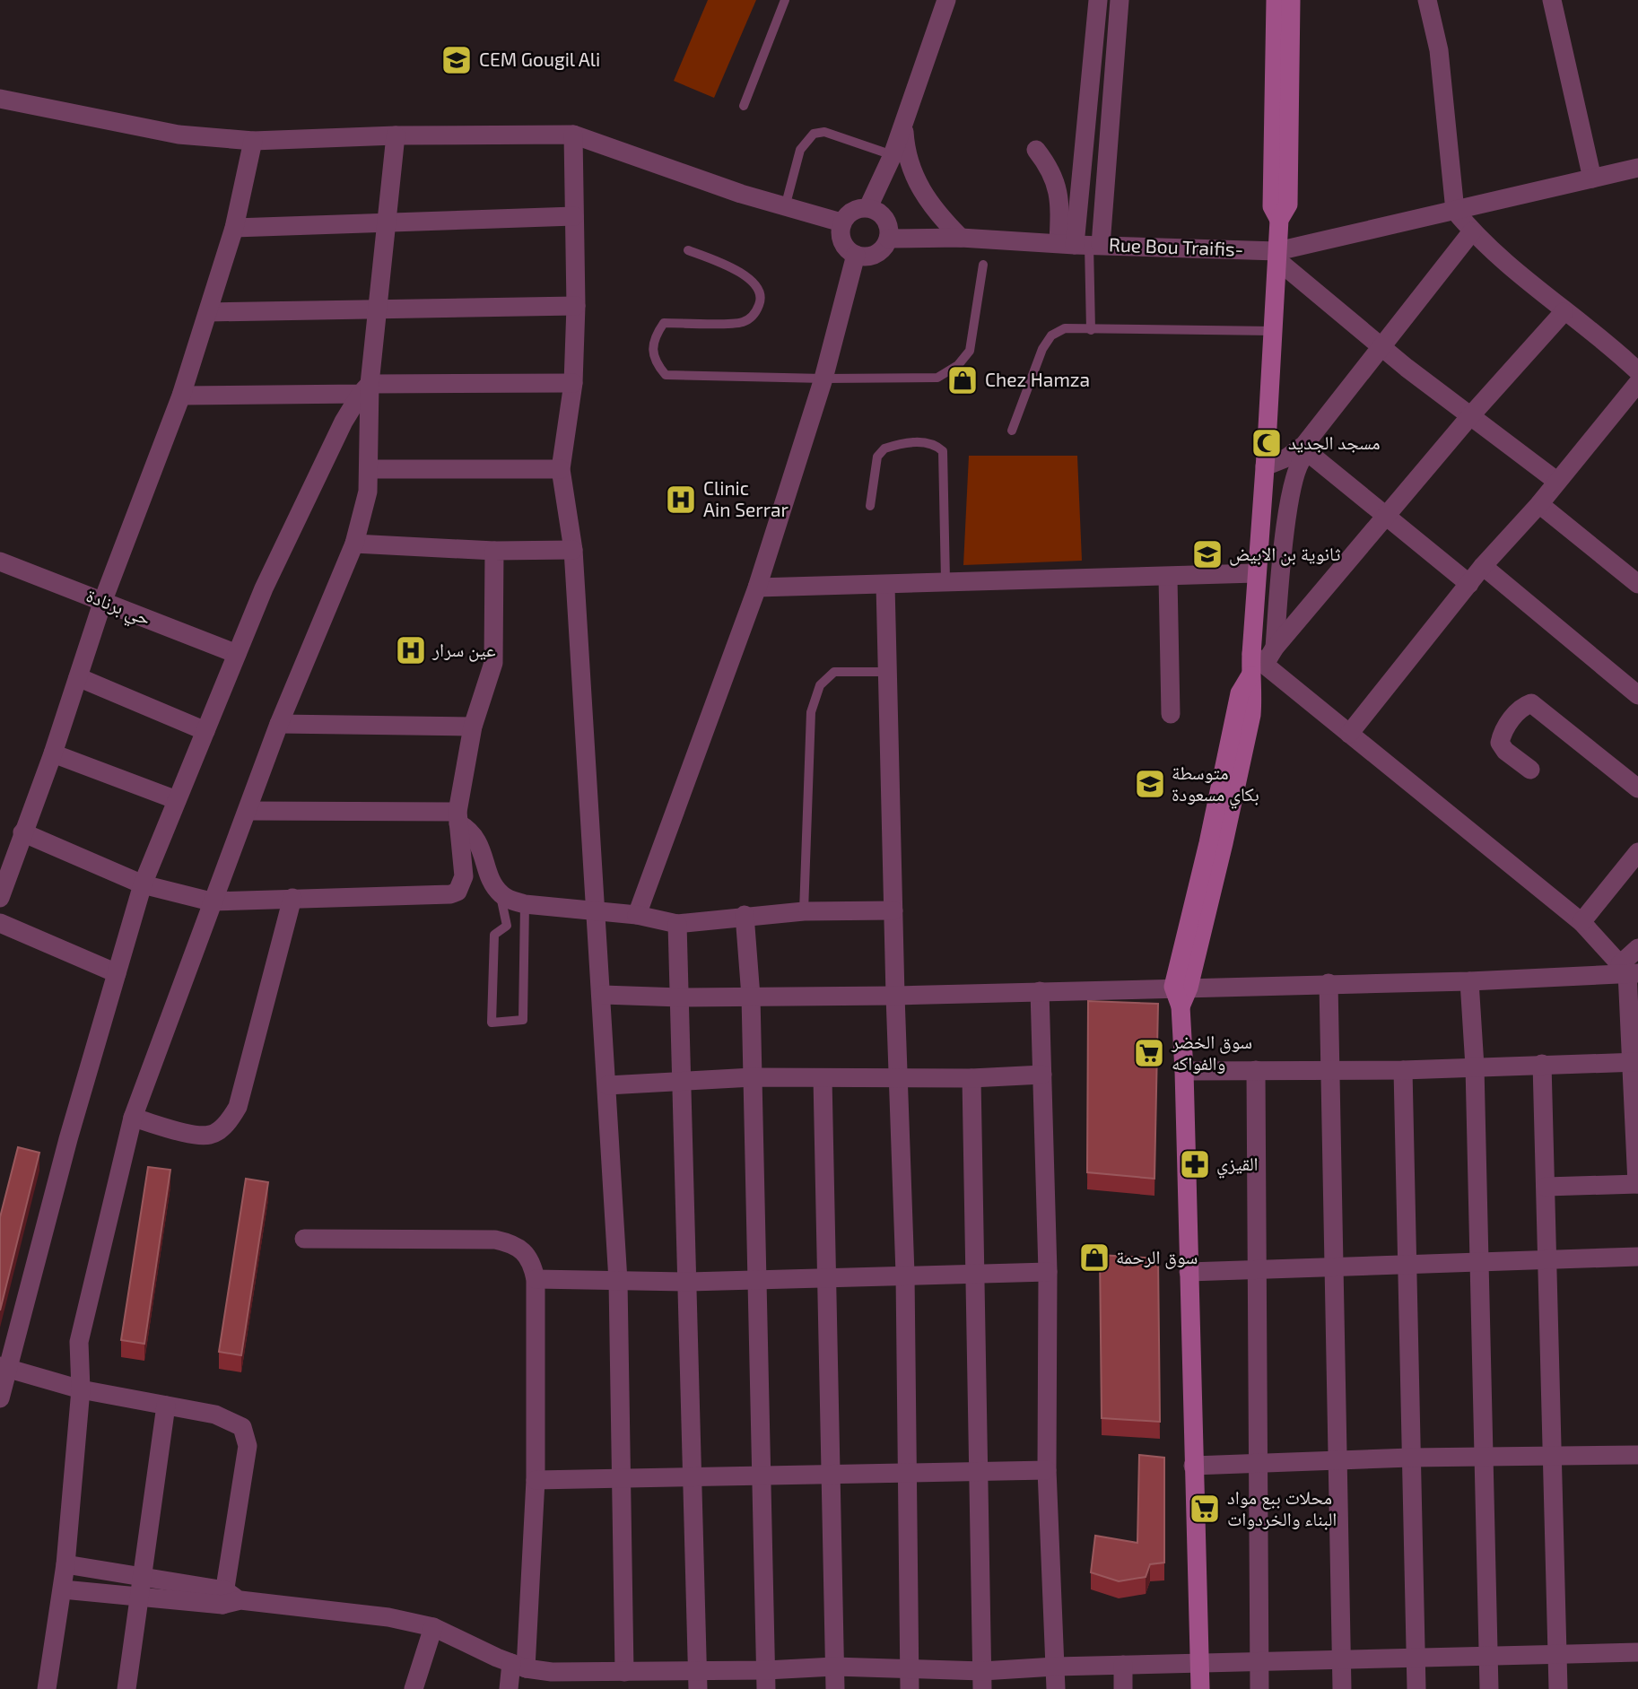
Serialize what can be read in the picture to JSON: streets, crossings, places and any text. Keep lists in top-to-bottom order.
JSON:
{
  "streets": {
    "street": ["Rue Bou Traifis-", "حي برنادة"]
  },
  "places": {
    "school or university": ["CEM Gougil Ali", "ثانوية بن الابيض", "متوسطة بكاي مسعودة"],
    "shop": ["Chez Hamza", "سوق الرحمة"],
    "mosque": ["مسجد الجديد"],
    "hospital": ["Clinic Ain Serrar", "عين سرار"],
    "supermarket": ["سوق الخضر والفواكه", "محلات ببع مواد البناء والخردوات"],
    "pharmacy": ["القيزي"]
  }
}
